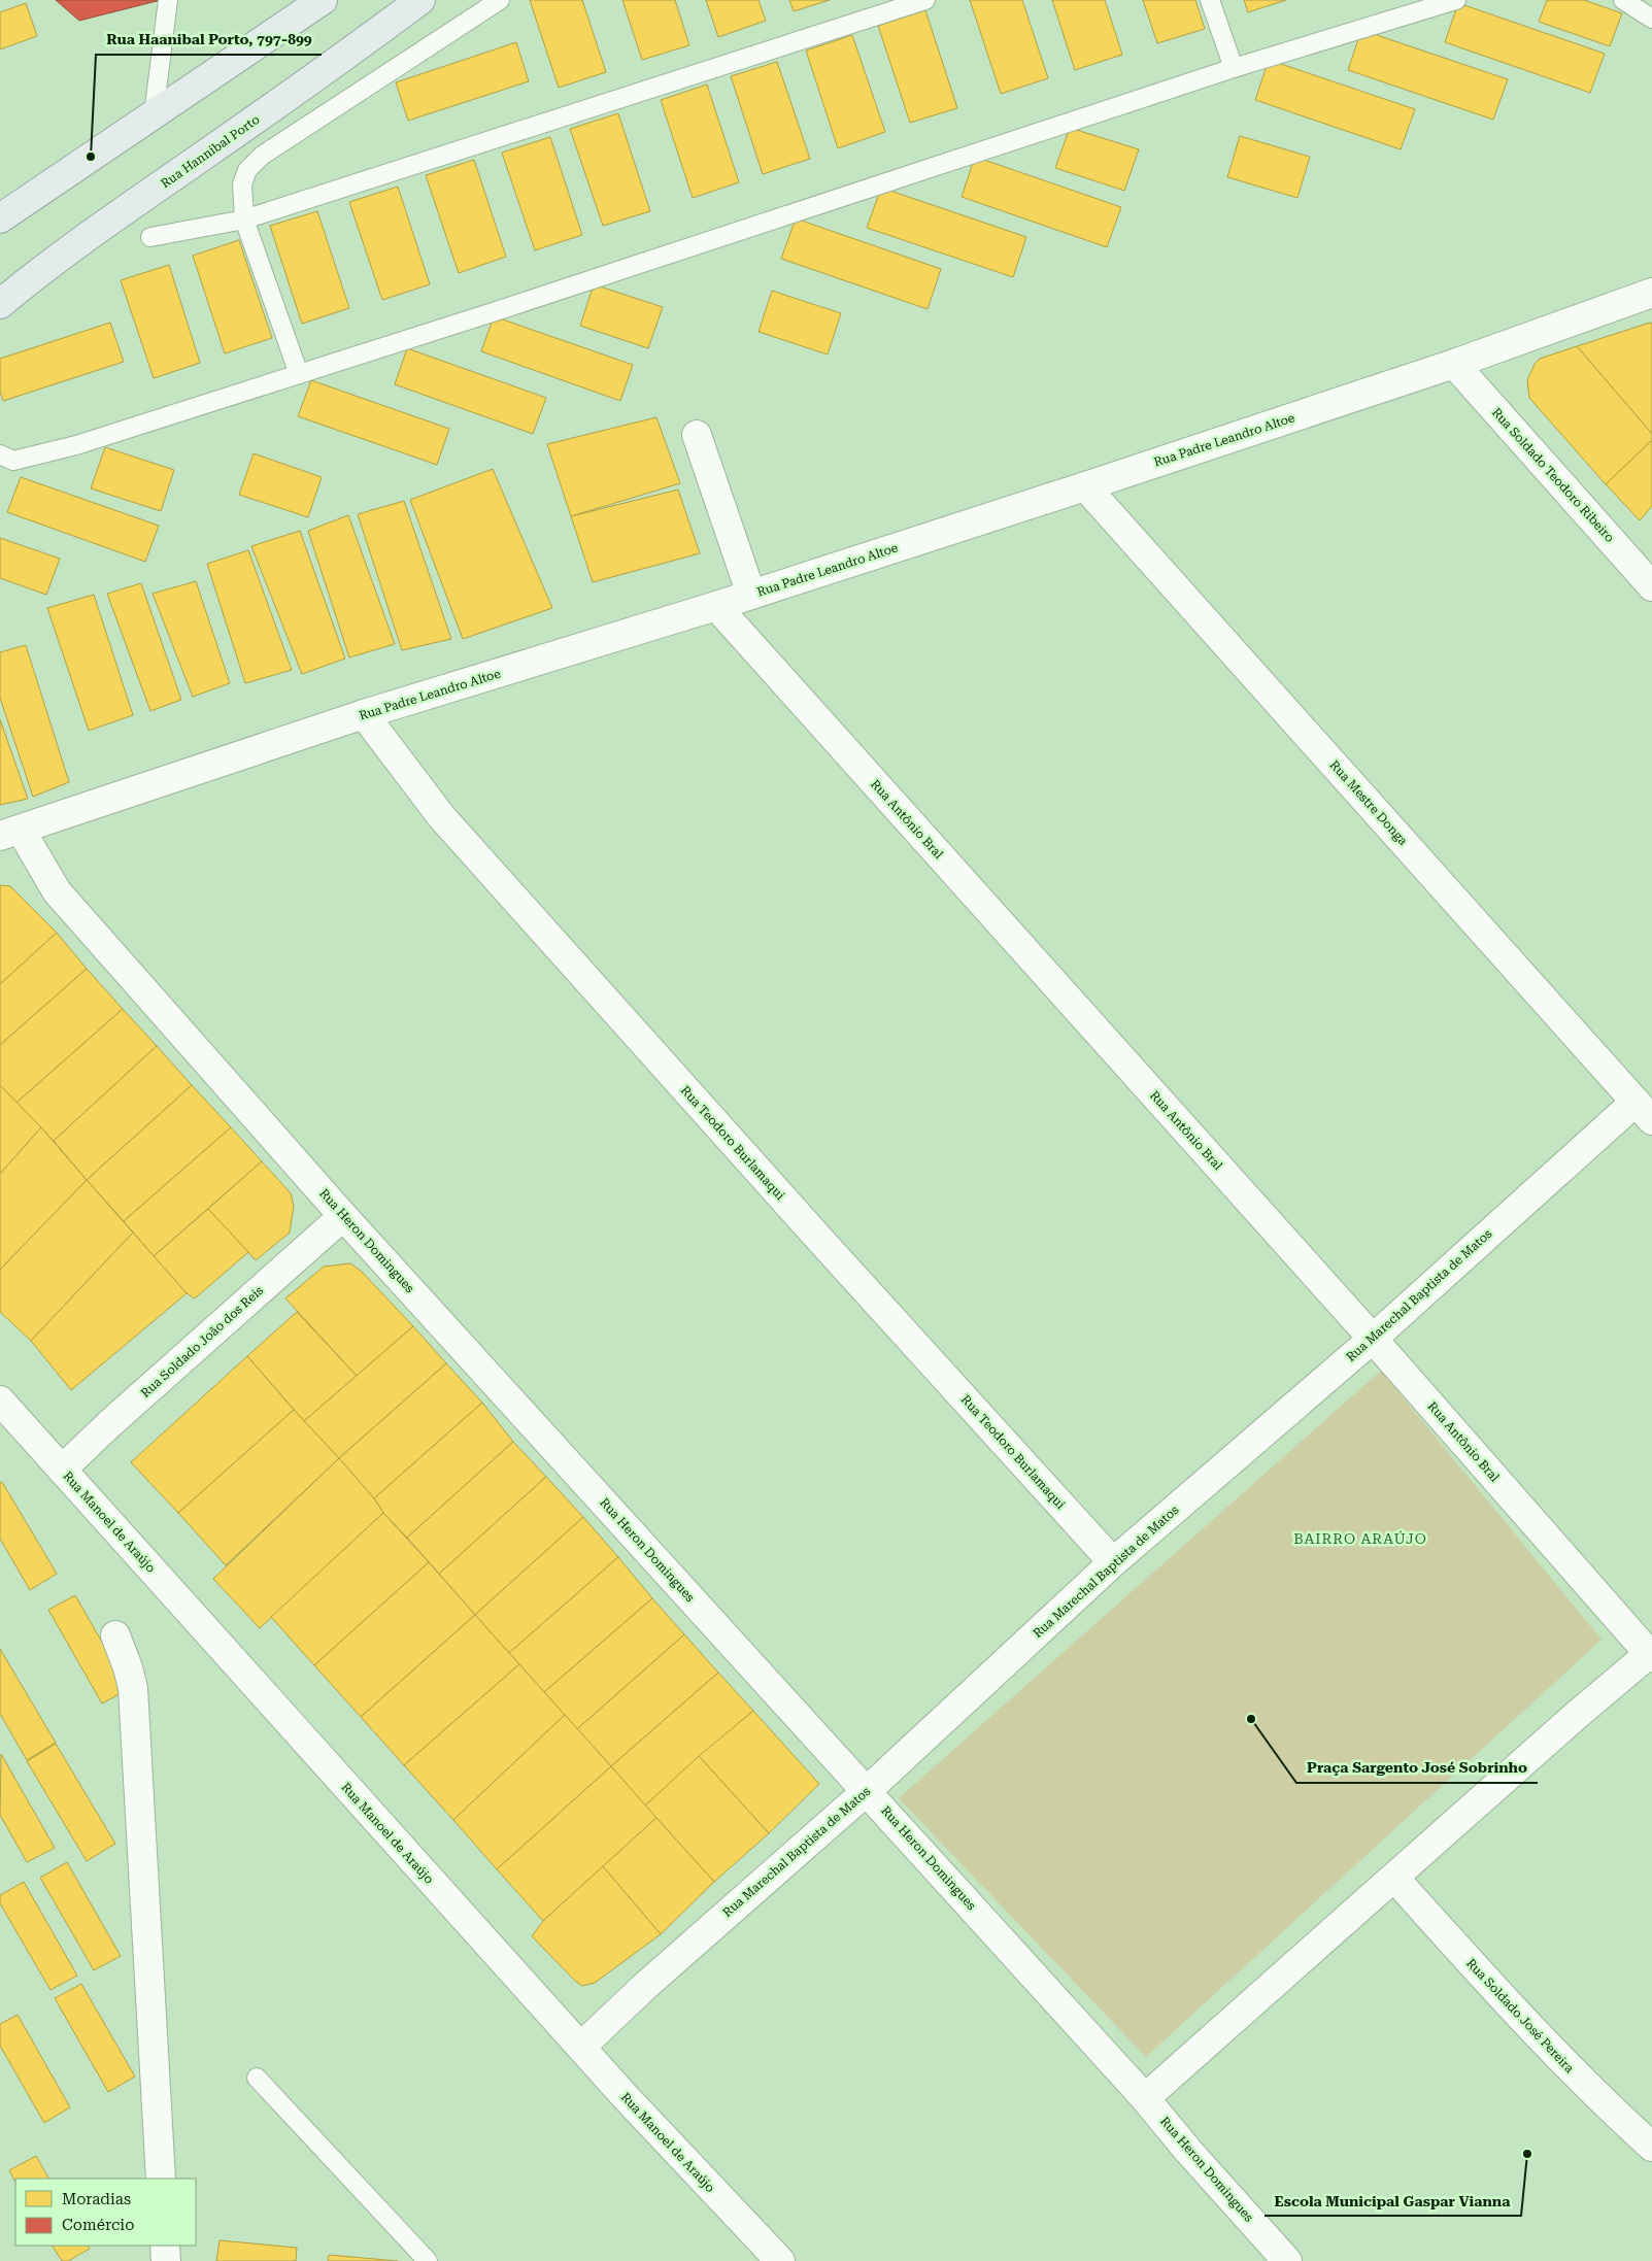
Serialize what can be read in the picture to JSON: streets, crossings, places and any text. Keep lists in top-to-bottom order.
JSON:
{
  "streets": {
    "main road": ["Rua Hannibal Porto"],
    "street": [
      "Rua Padre Leandro Altoe",
      "Rua Soldado Teodoro Ribeiro",
      "Rua Mestre Donga",
      "Rua Antônio Bral",
      "Rua Teodoro Burlamaqui",
      "Rua Heron Domingues",
      "Rua Marechal Baptista de Matos",
      "Rua Soldado João dos Reis",
      "Rua Manoel de Araújo",
      "Rua Soldado José Pereira"
    ]
  },
  "crossings": [
    ["Rua Padre Leandro Altoe", "Rua Soldado Teodoro Ribeiro"],
    ["Rua Padre Leandro Altoe", "Rua Mestre Donga"],
    ["Rua Padre Leandro Altoe", "Rua Antônio Bral"],
    ["Rua Padre Leandro Altoe", "Rua Teodoro Burlamaqui"],
    ["Rua Padre Leandro Altoe", "Rua Heron Domingues"],
    ["Rua Mestre Donga", "Rua Marechal Baptista de Matos"],
    ["Rua Antônio Bral", "Rua Marechal Baptista de Matos"],
    ["Rua Teodoro Burlamaqui", "Rua Marechal Baptista de Matos"],
    ["Rua Heron Domingues", "Rua Marechal Baptista de Matos"],
    ["Rua Heron Domingues", "Rua Soldado João dos Reis"],
    ["Rua Marechal Baptista de Matos", "Rua Manoel de Araújo"],
    ["Rua Soldado João dos Reis", "Rua Manoel de Araújo"]
  ],
  "districts": ["BAIRRO ARAÚJO"],
  "places": ["Rua Haanibal Porto, 797-899", "Praça Sargento José Sobrinho", "Escola Municipal Gaspar Vianna"],
  "legend": ["Moradias", "Comércio"]
}
